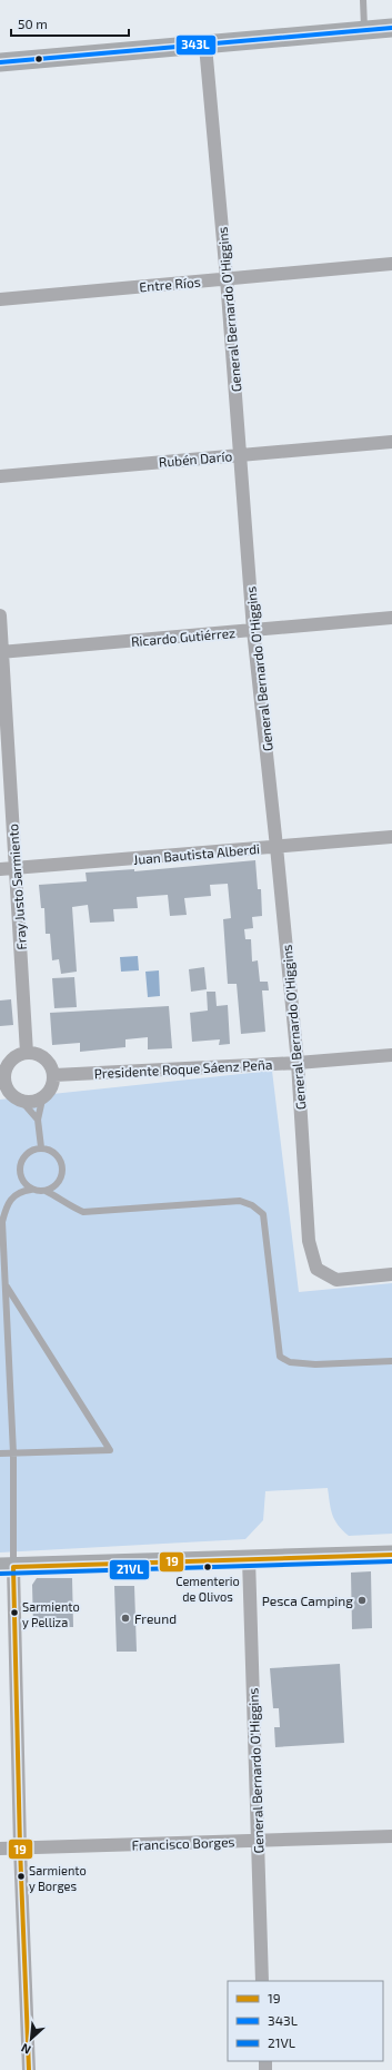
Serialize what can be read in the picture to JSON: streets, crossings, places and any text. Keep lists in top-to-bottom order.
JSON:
{
  "streets": {
    "street": [
      "Entre Ríos",
      "General Bernardo O'Higgins",
      "Rubén Darío",
      "Ricardo Gutiérrez",
      "Juan Bautista Alberdi",
      "Fray Justo Sarmiento",
      "Presidente Roque Sáenz Peña",
      "Francisco Borges"
    ]
  },
  "crossings": [
    ["Entre Ríos", "General Bernardo O'Higgins"],
    ["General Bernardo O'Higgins", "Rubén Darío"],
    ["General Bernardo O'Higgins", "Ricardo Gutiérrez"],
    ["General Bernardo O'Higgins", "Juan Bautista Alberdi"],
    ["General Bernardo O'Higgins", "Presidente Roque Sáenz Peña"],
    ["General Bernardo O'Higgins", "Francisco Borges"],
    ["Ricardo Gutiérrez", "Fray Justo Sarmiento"],
    ["Juan Bautista Alberdi", "Fray Justo Sarmiento"],
    ["Fray Justo Sarmiento", "Presidente Roque Sáenz Peña"]
  ],
  "places": [
    "Cementerio de Olivos",
    "Pesca Camping",
    "Sarmiento y Pelliza",
    "Freund",
    "Sarmiento y Borges"
  ],
  "lines": ["transit line 343L", "transit line 19", "transit line 21VL"],
  "legend": ["19", "343L", "21VL"],
  "scale_bar": "50 m",
  "north": "bottom left"
}
